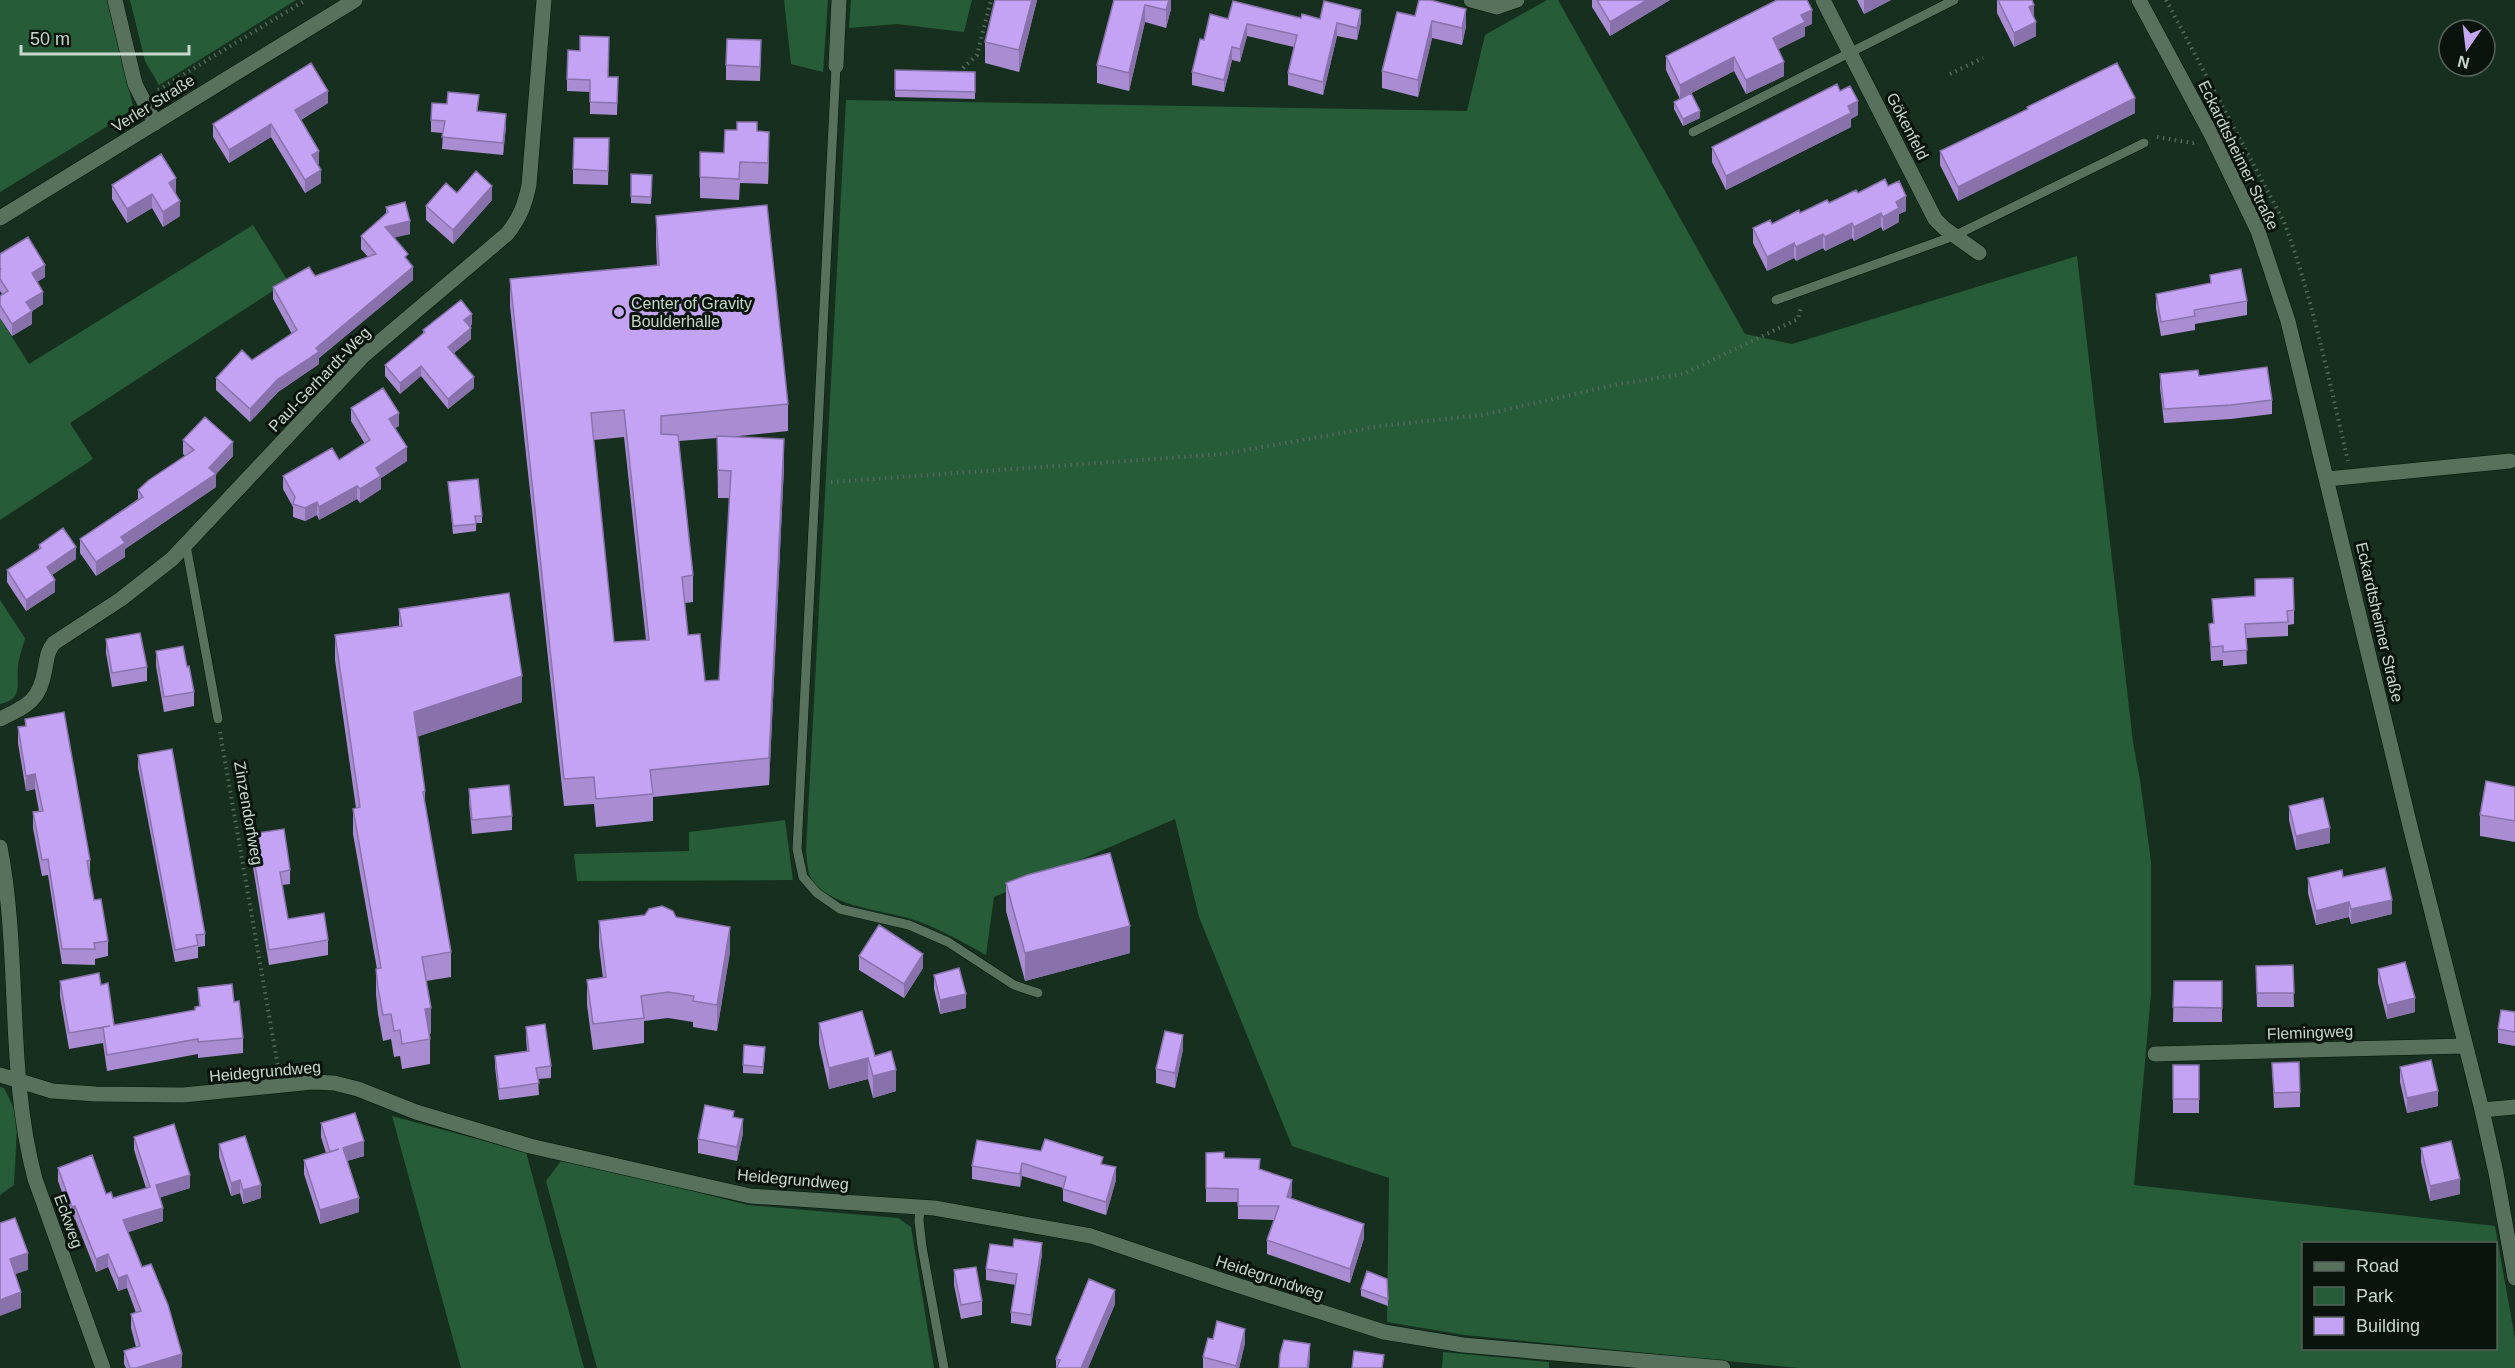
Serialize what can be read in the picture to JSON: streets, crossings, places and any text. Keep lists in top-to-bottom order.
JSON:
{
  "streets": {
    "street": [
      "Verler Straße",
      "Gökenfeld",
      "Eckardtsheimer Straße",
      "Paul-Gerhardt-Weg",
      "Flemingweg",
      "Heidegrundweg",
      "Eckweg"
    ],
    "path": ["Zinzendorfweg"]
  },
  "crossings": [
    ["Eckardtsheimer Straße", "Flemingweg"],
    ["Zinzendorfweg", "Heidegrundweg"],
    ["Heidegrundweg", "Eckweg"]
  ],
  "places": ["Center of Gravity Boulderhalle"],
  "legend": ["Road", "Park", "Building"],
  "scale_bar": "50 m",
  "north": "bottom"
}
